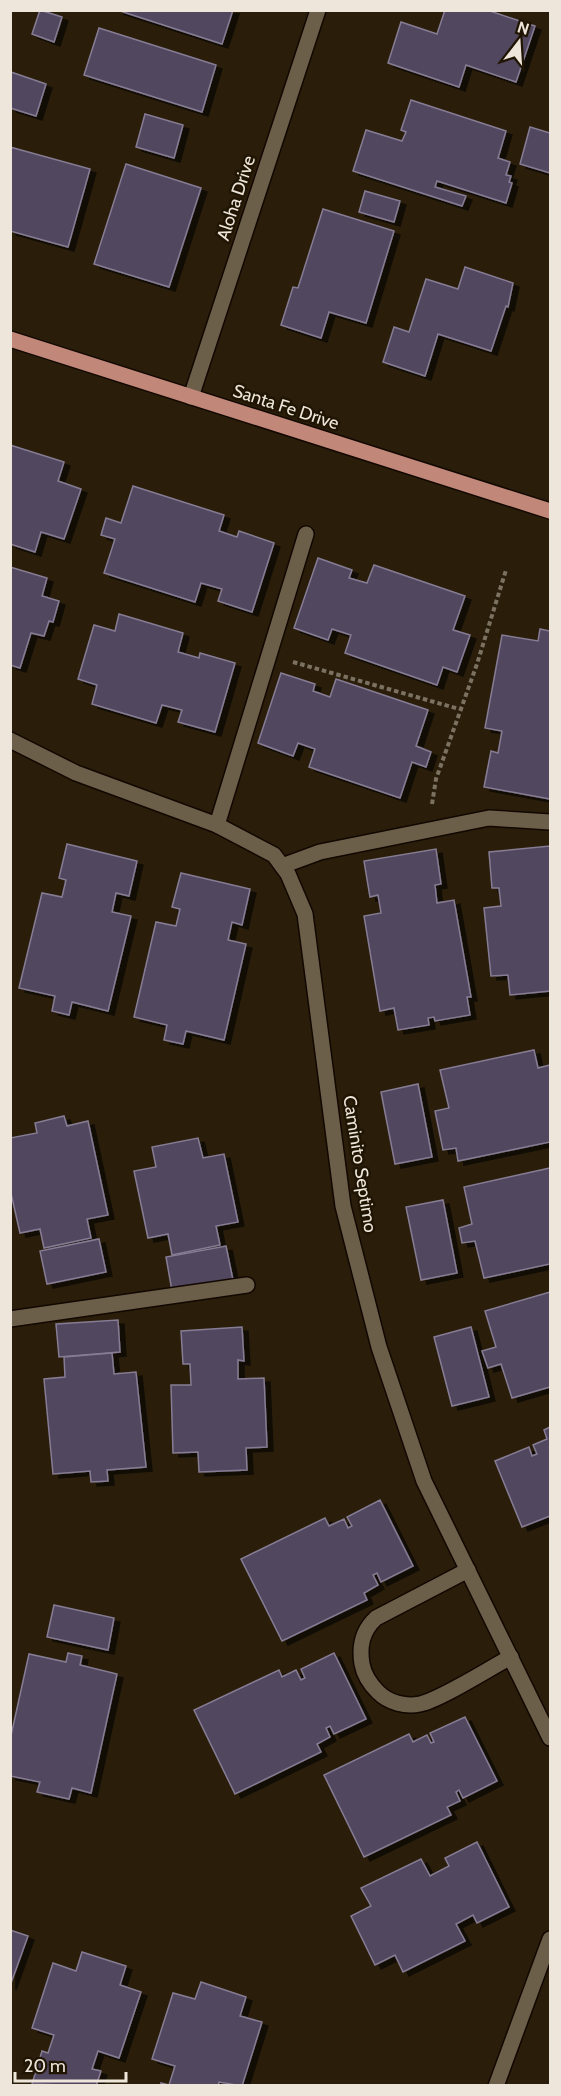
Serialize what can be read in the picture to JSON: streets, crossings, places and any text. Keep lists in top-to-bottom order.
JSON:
{
  "streets": {
    "main road": ["Santa Fe Drive"],
    "street": ["Aloha Drive", "Caminito Septimo"]
  },
  "crossings": [
    ["Aloha Drive", "Santa Fe Drive"]
  ],
  "scale_bar": "20 m",
  "north": "top"
}
